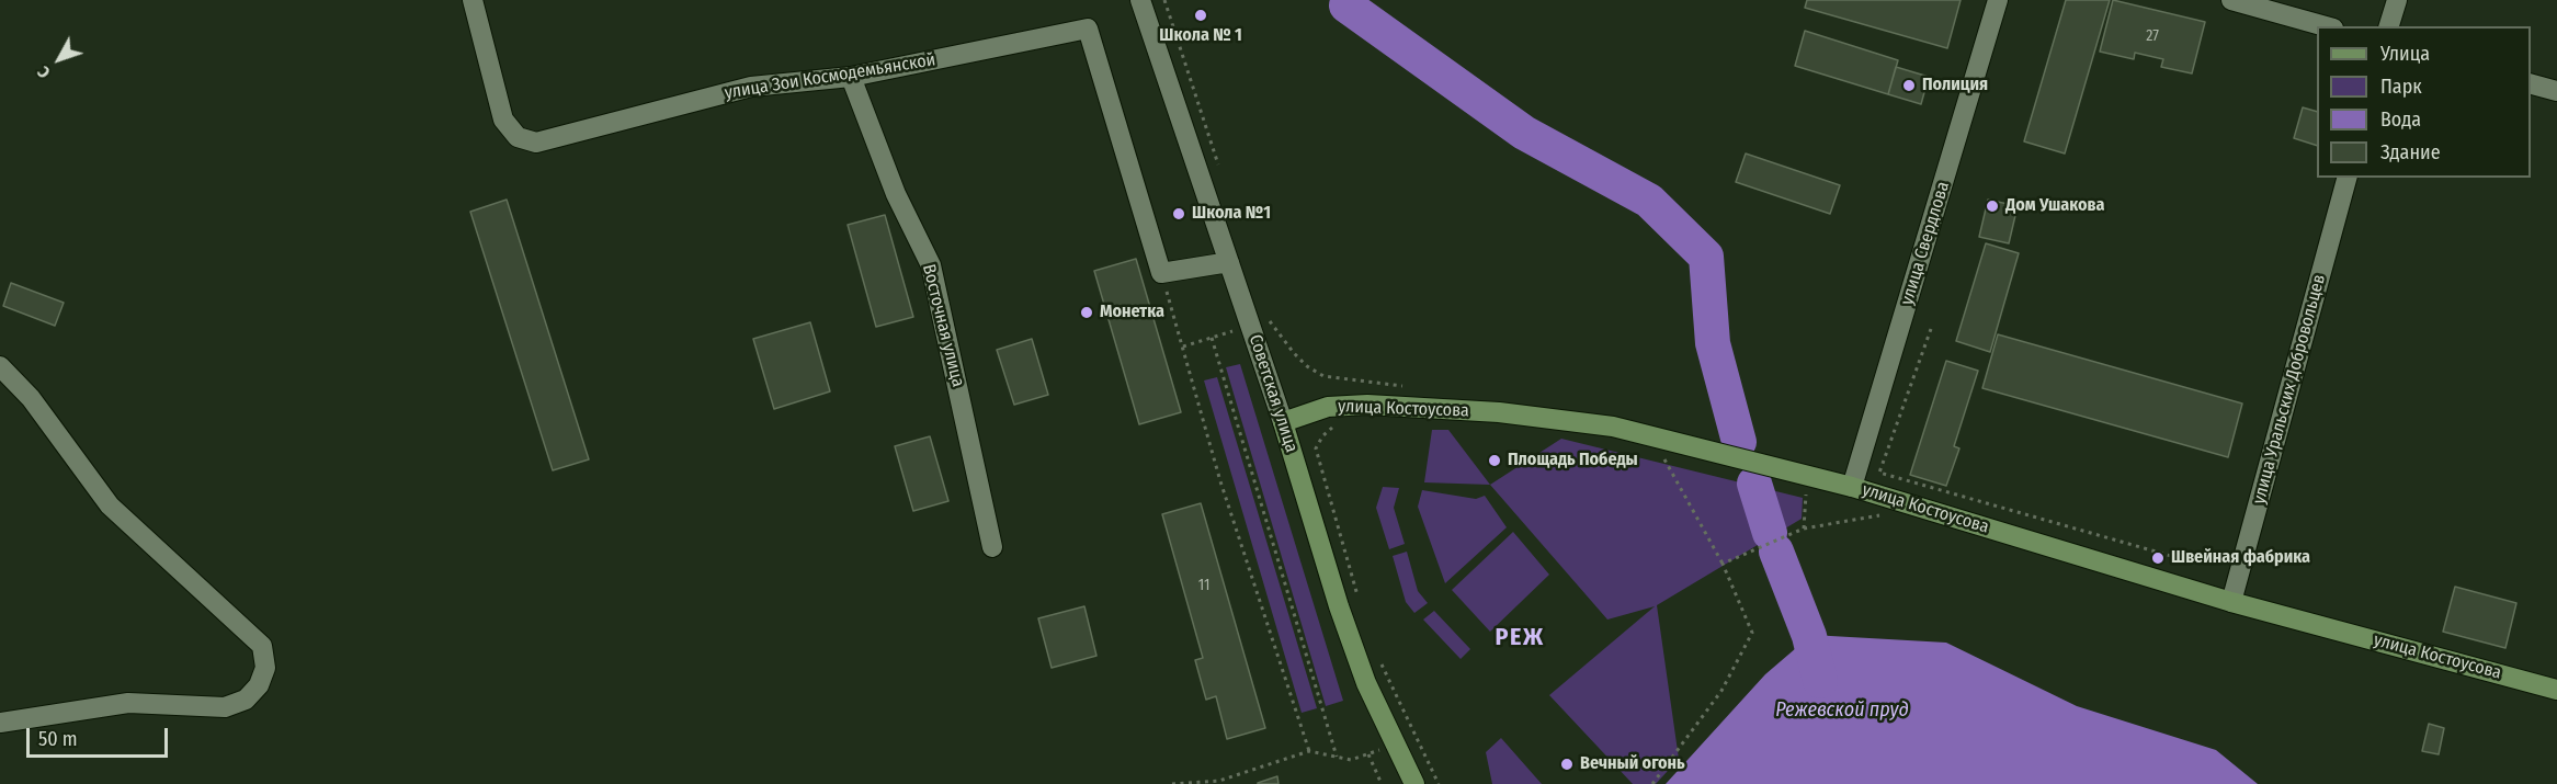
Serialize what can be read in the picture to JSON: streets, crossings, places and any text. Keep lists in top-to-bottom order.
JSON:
{
  "streets": {
    "main road": ["Советская улица", "улица Костоусова"],
    "street": [
      "улица Зои Космодемьянской",
      "улица Свердлова",
      "Восточная улица",
      "улица Уральских Добровольцев"
    ]
  },
  "crossings": [
    ["улица Зои Космодемьянской", "Восточная улица"],
    ["улица Свердлова", "улица Костоусова"],
    ["улица Уральских Добровольцев", "улица Костоусова"],
    ["Советская улица", "улица Костоусова"]
  ],
  "districts": ["РЕЖ"],
  "water": ["Режевской пруд"],
  "places": [
    "Школа № 1",
    "Полиция",
    "Дом Ушакова",
    "Школа №1",
    "Монетка",
    "Площадь Победы",
    "Швейная фабрика",
    "Вечный огонь"
  ],
  "house_numbers": ["27", "11"],
  "legend": [
    "Улица",
    "Парк",
    "Вода",
    "Здание"
  ],
  "scale_bar": "50 m",
  "north": "bottom left"
}
